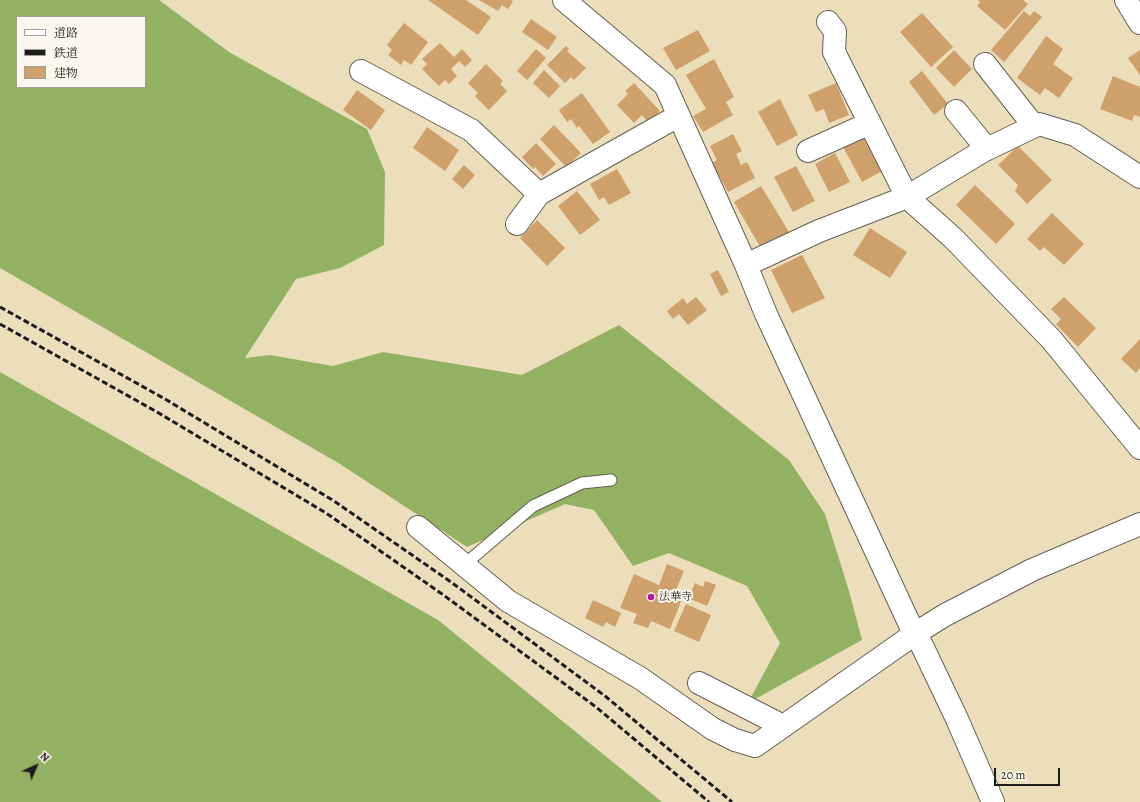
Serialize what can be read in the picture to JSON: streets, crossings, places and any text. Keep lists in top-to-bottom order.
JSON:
{
  "places": ["法華寺"],
  "legend": ["道路", "鉄道", "建物"],
  "scale_bar": "20 m",
  "north": "top right"
}
